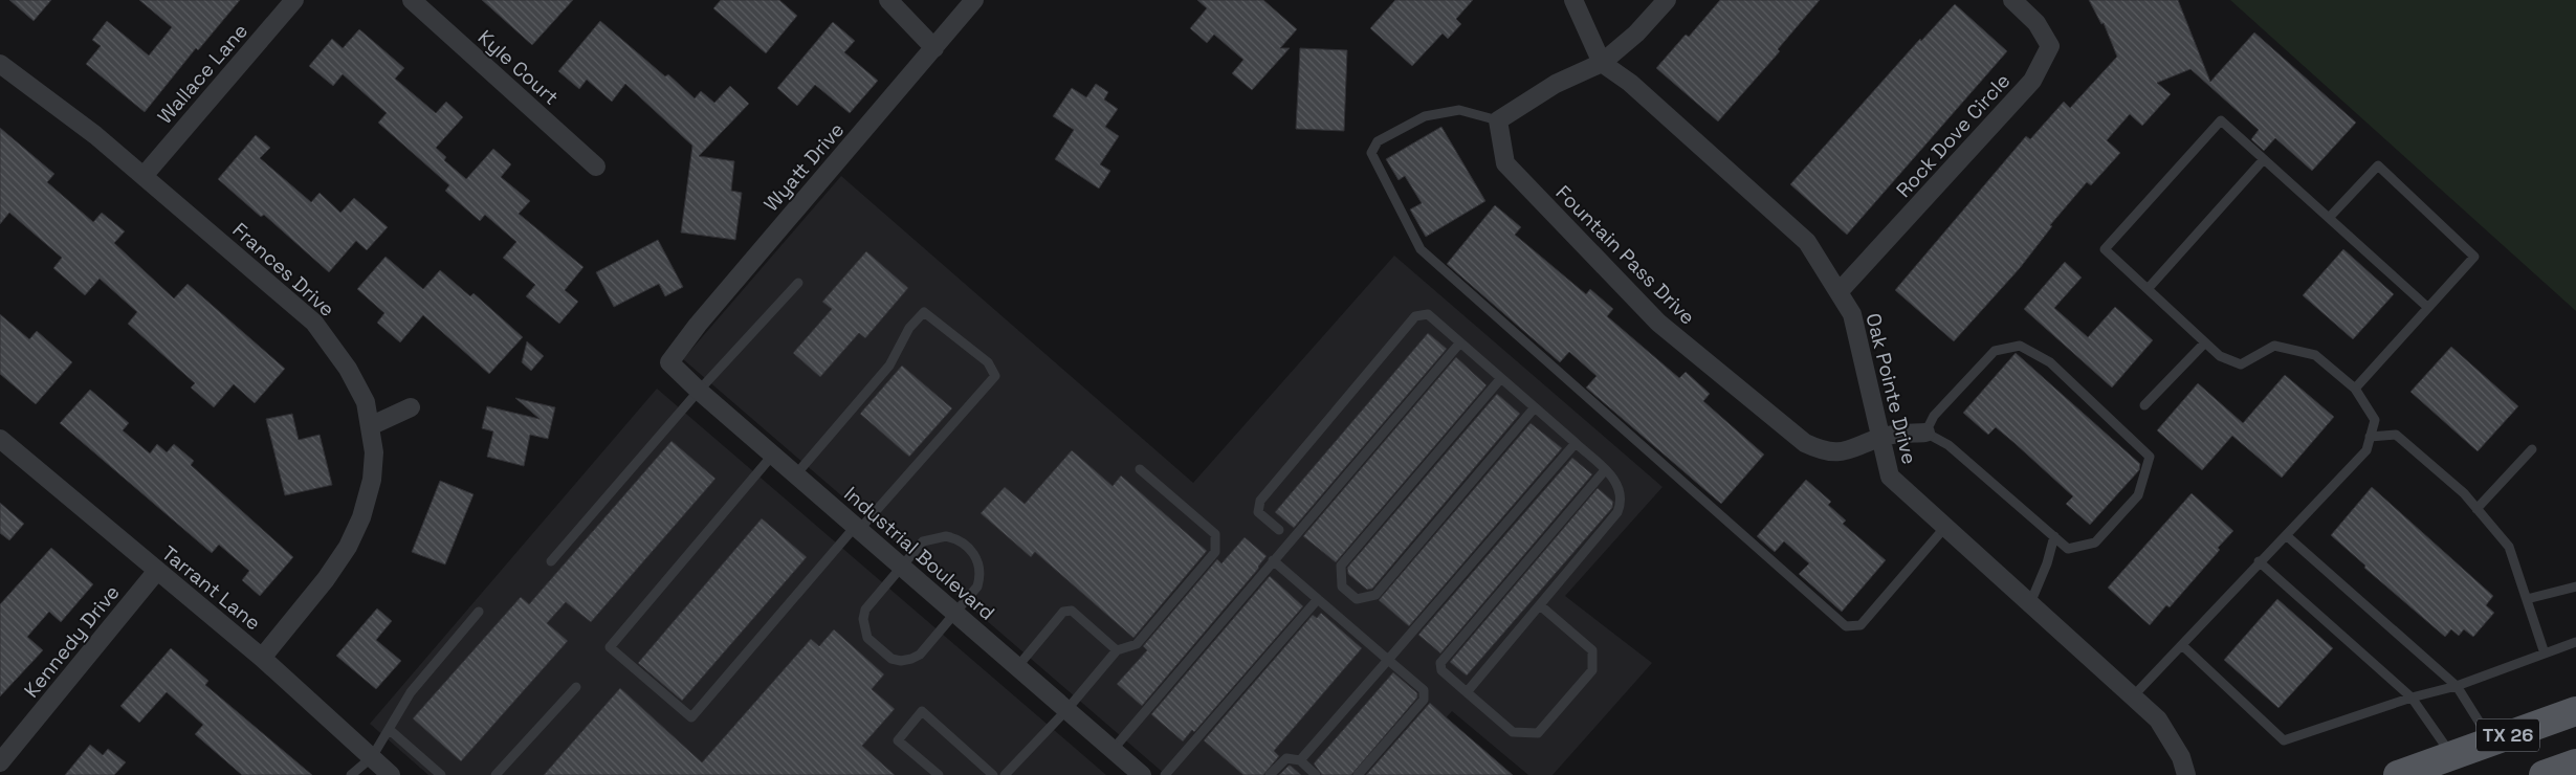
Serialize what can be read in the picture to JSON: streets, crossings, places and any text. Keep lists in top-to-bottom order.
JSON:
{
  "streets": {
    "main road": ["TX 26"],
    "street": [
      "Kyle Court",
      "Wallace Lane",
      "Rock Dove Circle",
      "Wyatt Drive",
      "Fountain Pass Drive",
      "Frances Drive",
      "Oak Pointe Drive",
      "Industrial Boulevard",
      "Tarrant Lane",
      "Kennedy Drive"
    ]
  },
  "crossings": [
    ["Wallace Lane", "Frances Drive"],
    ["Rock Dove Circle", "Oak Pointe Drive"],
    ["Wyatt Drive", "Industrial Boulevard"],
    ["Fountain Pass Drive", "Oak Pointe Drive"],
    ["Frances Drive", "Tarrant Lane"],
    ["Tarrant Lane", "Kennedy Drive"]
  ]
}
